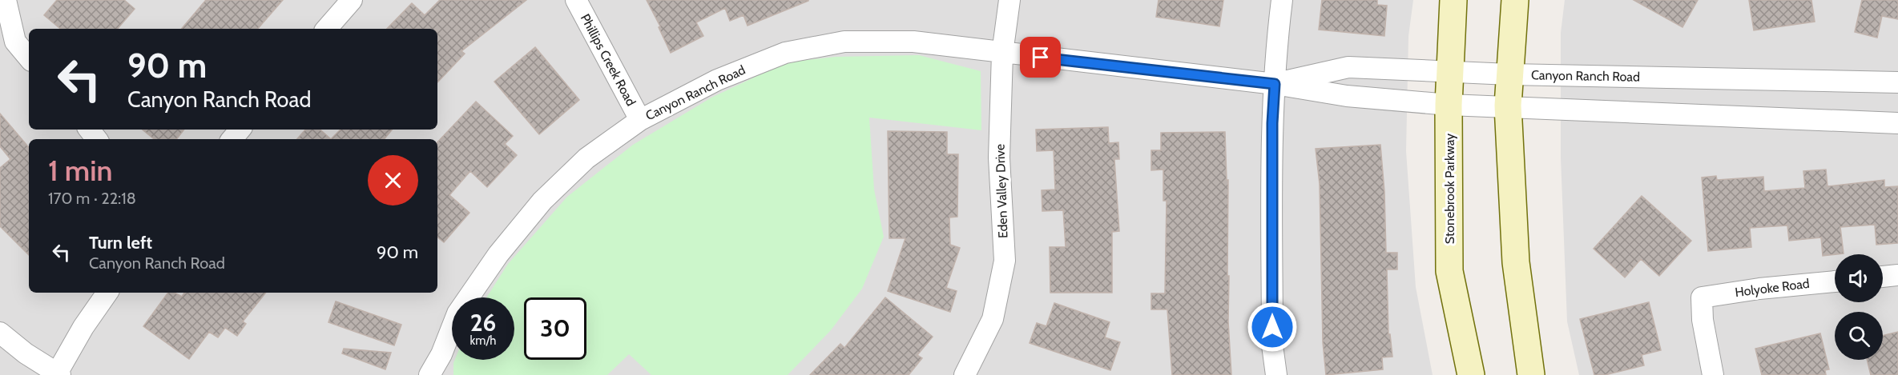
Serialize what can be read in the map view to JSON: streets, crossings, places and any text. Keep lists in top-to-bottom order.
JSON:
{
  "streets": {
    "main road": ["Stonebrook Parkway"],
    "street": [
      "Phillips Creek Road",
      "Canyon Ranch Road",
      "Eden Valley Drive",
      "Holyoke Road"
    ]
  },
  "crossings": [
    ["Phillips Creek Road", "Canyon Ranch Road"],
    ["Canyon Ranch Road", "Stonebrook Parkway"],
    ["Canyon Ranch Road", "Eden Valley Drive"]
  ],
  "page": {
    "turn": ["90 m", "Canyon Ranch Road"],
    "heading": ["1 min", "170 m · 22:18"],
    "list": [
      {
        "name": "Turn left",
        "note": "Canyon Ranch Road",
        "value": "90 m"
      }
    ],
    "speed": "26 km/h",
    "limit": "30"
  }
}
